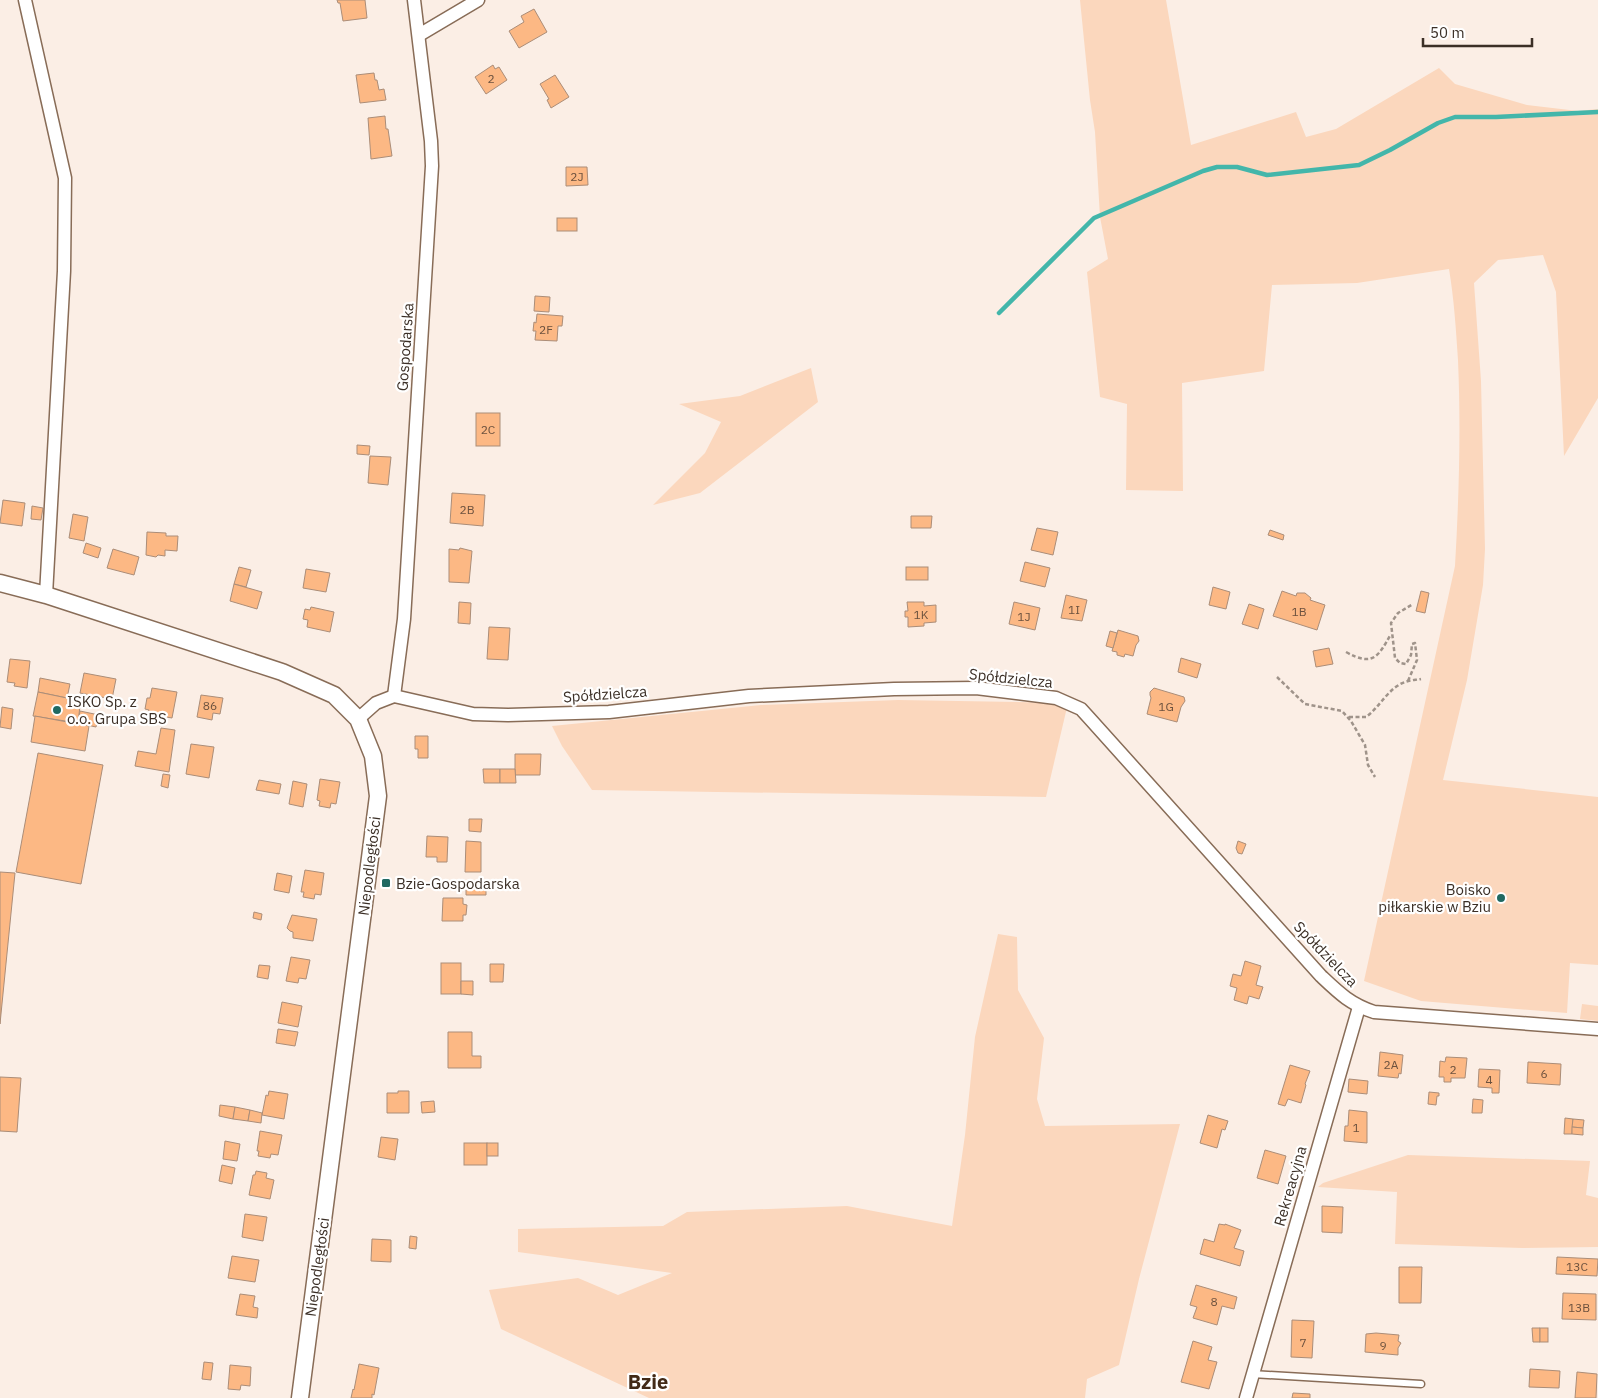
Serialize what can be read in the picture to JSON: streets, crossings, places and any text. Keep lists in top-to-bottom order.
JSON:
{
  "streets": {
    "street": [
      "Gospodarska",
      "Spółdzielcza",
      "Niepodległości",
      "Rekreacyjna"
    ]
  },
  "crossings": [
    ["Gospodarska", "Spółdzielcza"],
    ["Spółdzielcza", "Rekreacyjna"]
  ],
  "districts": ["Bzie"],
  "places": {
    "other": ["ISKO Sp. z o.o. Grupa SBS", "Boisko piłkarskie w Bziu"],
    "transit": ["Bzie-Gospodarska"]
  },
  "house_numbers": [
    "2",
    "2J",
    "2F",
    "2C",
    "2B",
    "1I",
    "1B",
    "1K",
    "1J",
    "86",
    "1G",
    "2A",
    "2",
    "6",
    "4",
    "1",
    "13C",
    "8",
    "13B",
    "7",
    "9"
  ],
  "scale_bar": "50 m"
}
